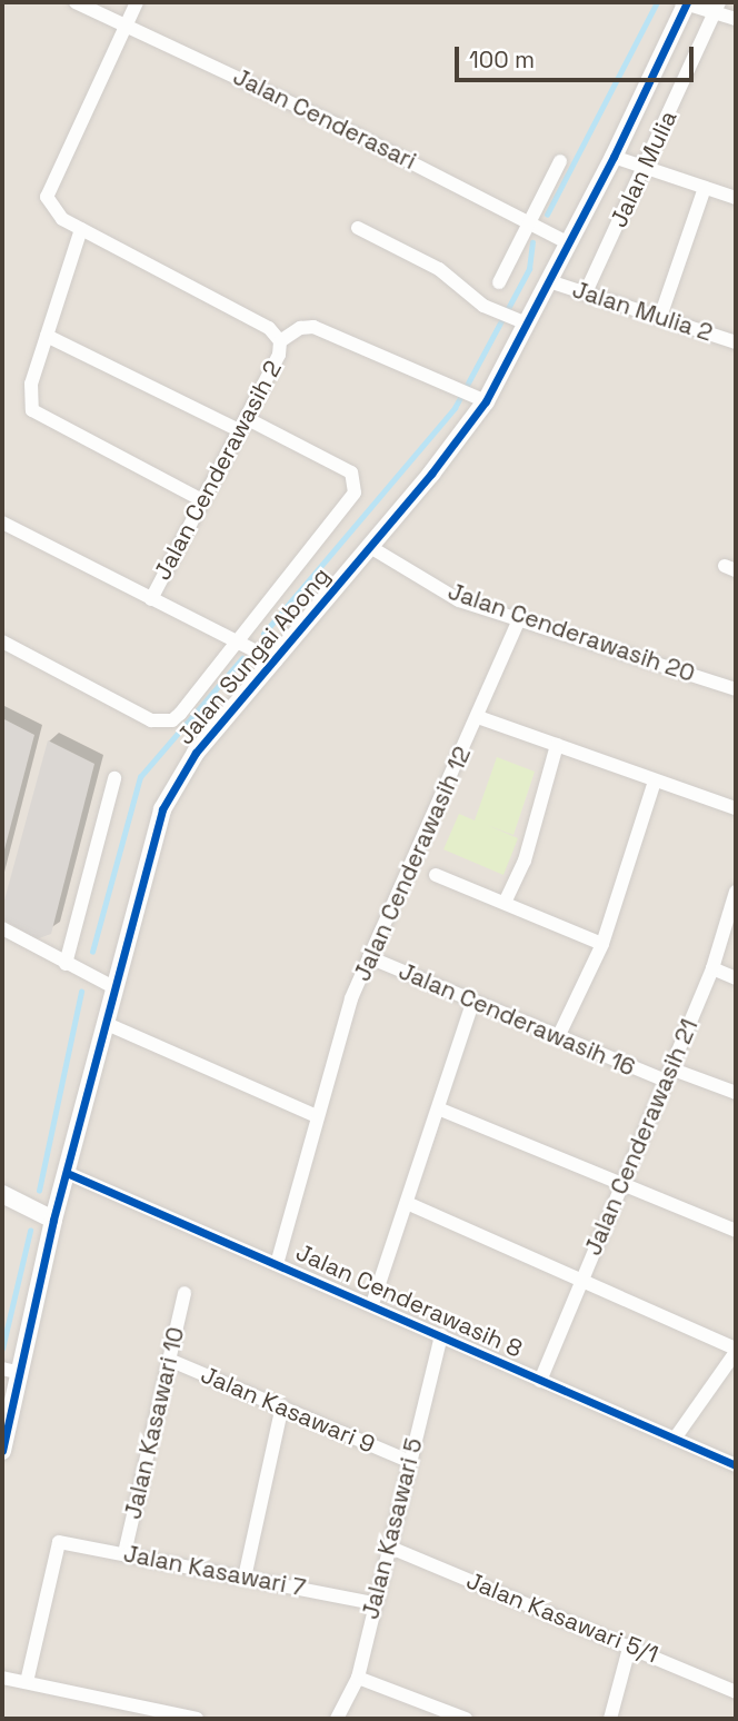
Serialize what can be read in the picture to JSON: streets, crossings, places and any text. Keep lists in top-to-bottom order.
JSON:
{
  "streets": {
    "street": [
      "Jalan Cenderasari",
      "Jalan Mulia",
      "Jalan Mulia 2",
      "Jalan Cenderawasih 2",
      "Jalan Cenderawasih 20",
      "Jalan Sungai Abong",
      "Jalan Cenderawasih 12",
      "Jalan Cenderawasih 16",
      "Jalan Cenderawasih 21",
      "Jalan Cenderawasih 8",
      "Jalan Kasawari 9",
      "Jalan Kasawari 10",
      "Jalan Kasawari 5",
      "Jalan Kasawari 7",
      "Jalan Kasawari 5/1"
    ]
  },
  "crossings": [
    ["Jalan Cenderasari", "Jalan Sungai Abong"],
    ["Jalan Mulia", "Jalan Mulia 2"],
    ["Jalan Mulia 2", "Jalan Sungai Abong"],
    ["Jalan Cenderawasih 20", "Jalan Sungai Abong"],
    ["Jalan Cenderawasih 20", "Jalan Cenderawasih 12"],
    ["Jalan Sungai Abong", "Jalan Cenderawasih 8"],
    ["Jalan Cenderawasih 12", "Jalan Cenderawasih 16"],
    ["Jalan Cenderawasih 12", "Jalan Cenderawasih 8"],
    ["Jalan Cenderawasih 16", "Jalan Cenderawasih 21"],
    ["Jalan Cenderawasih 21", "Jalan Cenderawasih 8"],
    ["Jalan Cenderawasih 8", "Jalan Kasawari 5"],
    ["Jalan Kasawari 9", "Jalan Kasawari 10"],
    ["Jalan Kasawari 9", "Jalan Kasawari 5"],
    ["Jalan Kasawari 10", "Jalan Kasawari 7"],
    ["Jalan Kasawari 5", "Jalan Kasawari 7"],
    ["Jalan Kasawari 5", "Jalan Kasawari 5/1"]
  ],
  "scale_bar": "100 m"
}
